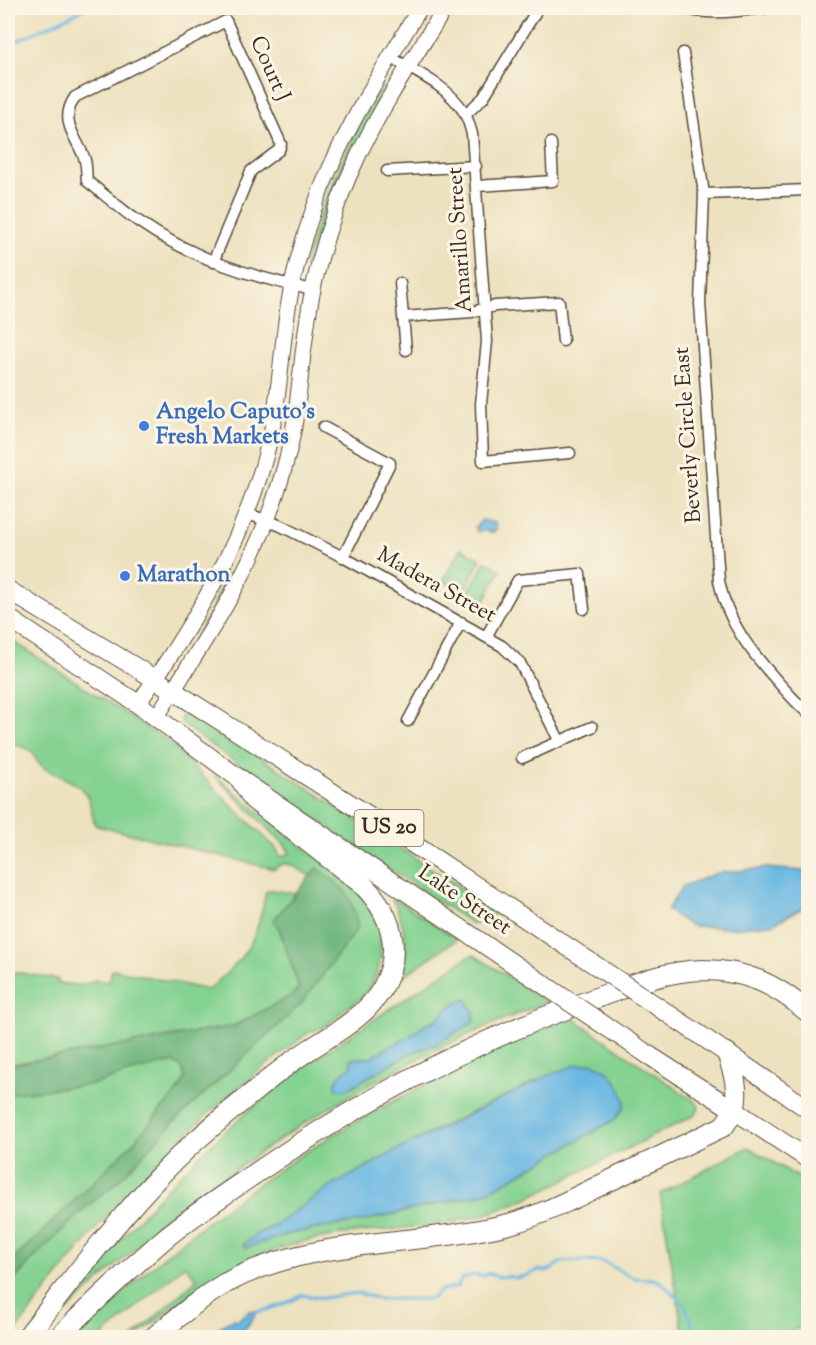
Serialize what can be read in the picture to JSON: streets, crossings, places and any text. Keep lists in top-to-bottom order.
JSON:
{
  "streets": {
    "main road": ["US 20", "Lake Street"],
    "street": [
      "Court J",
      "Amarillo Street",
      "Beverly Circle East",
      "Madera Street"
    ]
  },
  "places": ["Angelo Caputo's Fresh Markets", "Marathon"]
}
